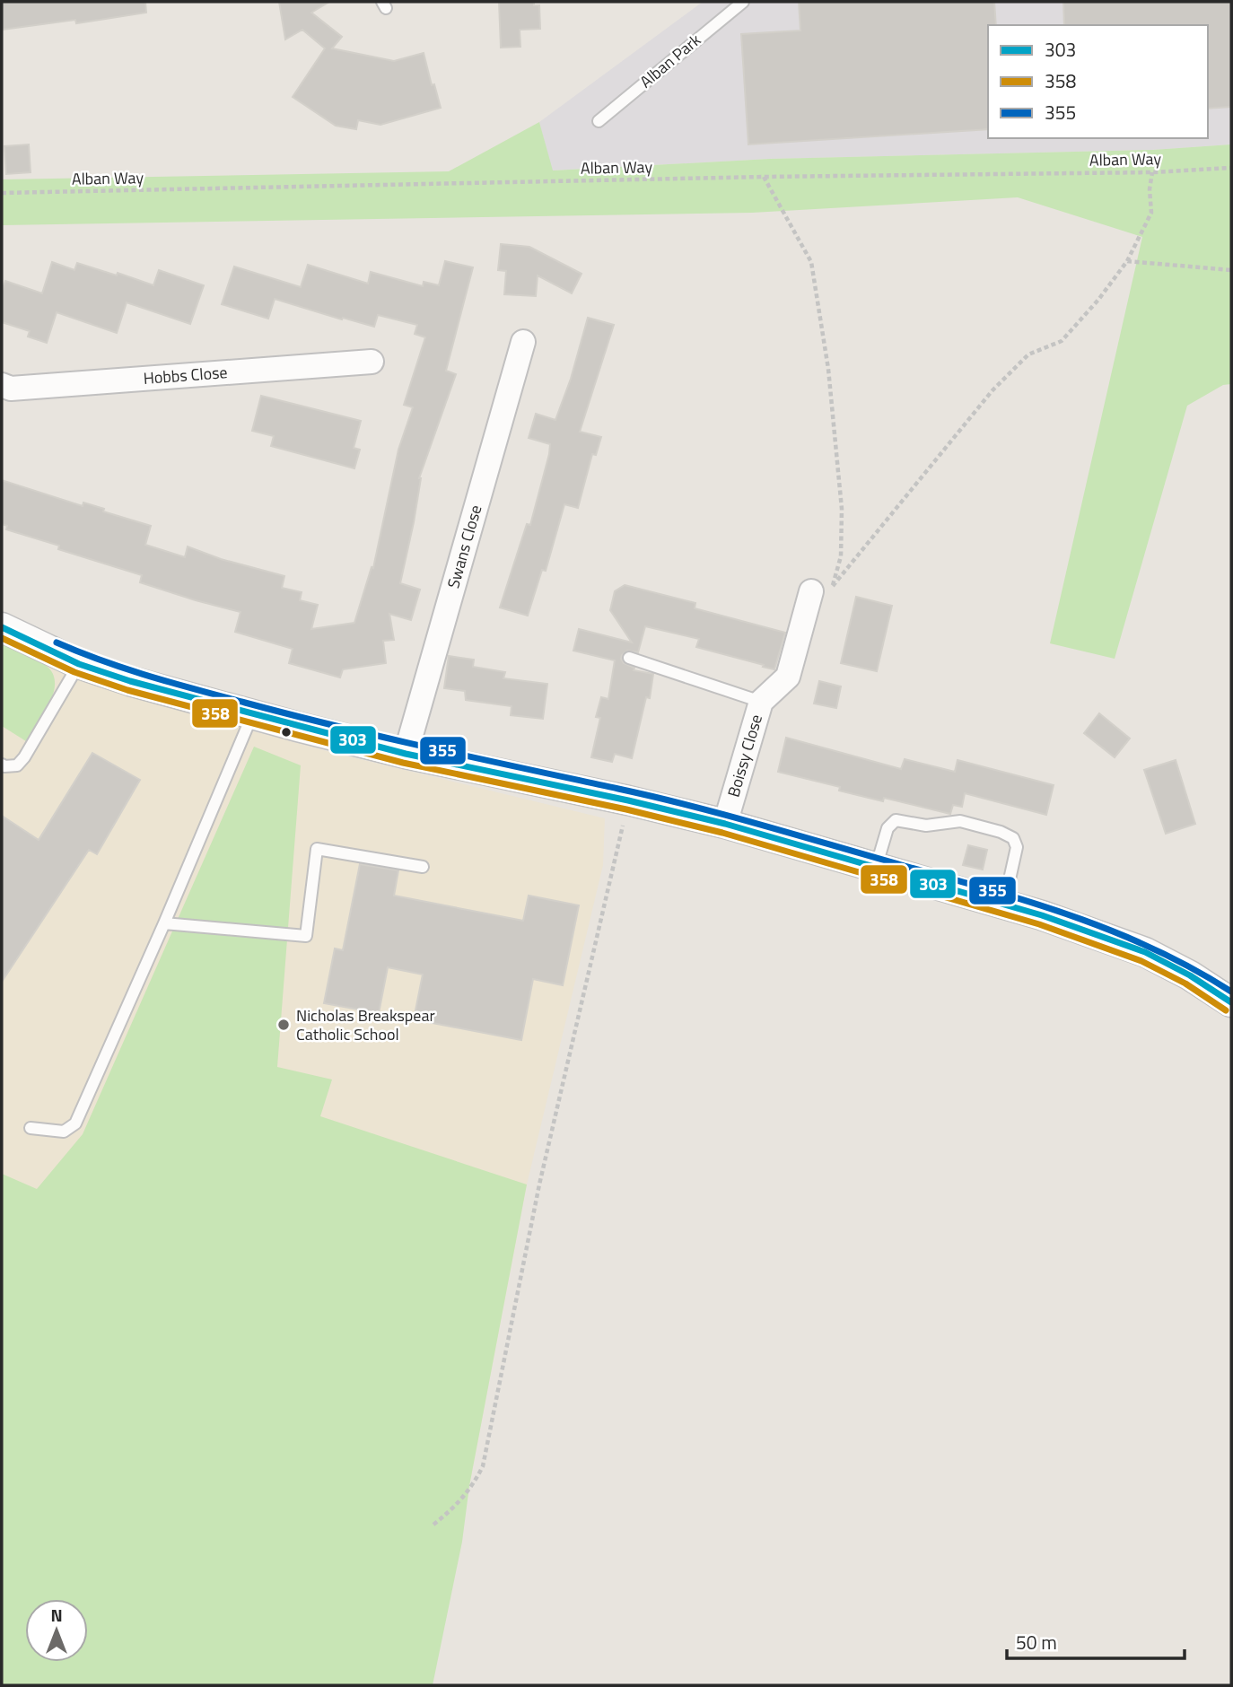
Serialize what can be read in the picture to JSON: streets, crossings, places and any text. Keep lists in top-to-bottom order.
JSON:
{
  "streets": {
    "street": ["Hobbs Close", "Swans Close", "Boissy Close"],
    "lane": ["Alban Park"],
    "path": ["Alban Way"]
  },
  "places": ["Nicholas Breakspear Catholic School"],
  "lines": ["transit line 303", "transit line 358", "transit line 355"],
  "legend": ["303", "358", "355"],
  "scale_bar": "50 m",
  "north": "top"
}
